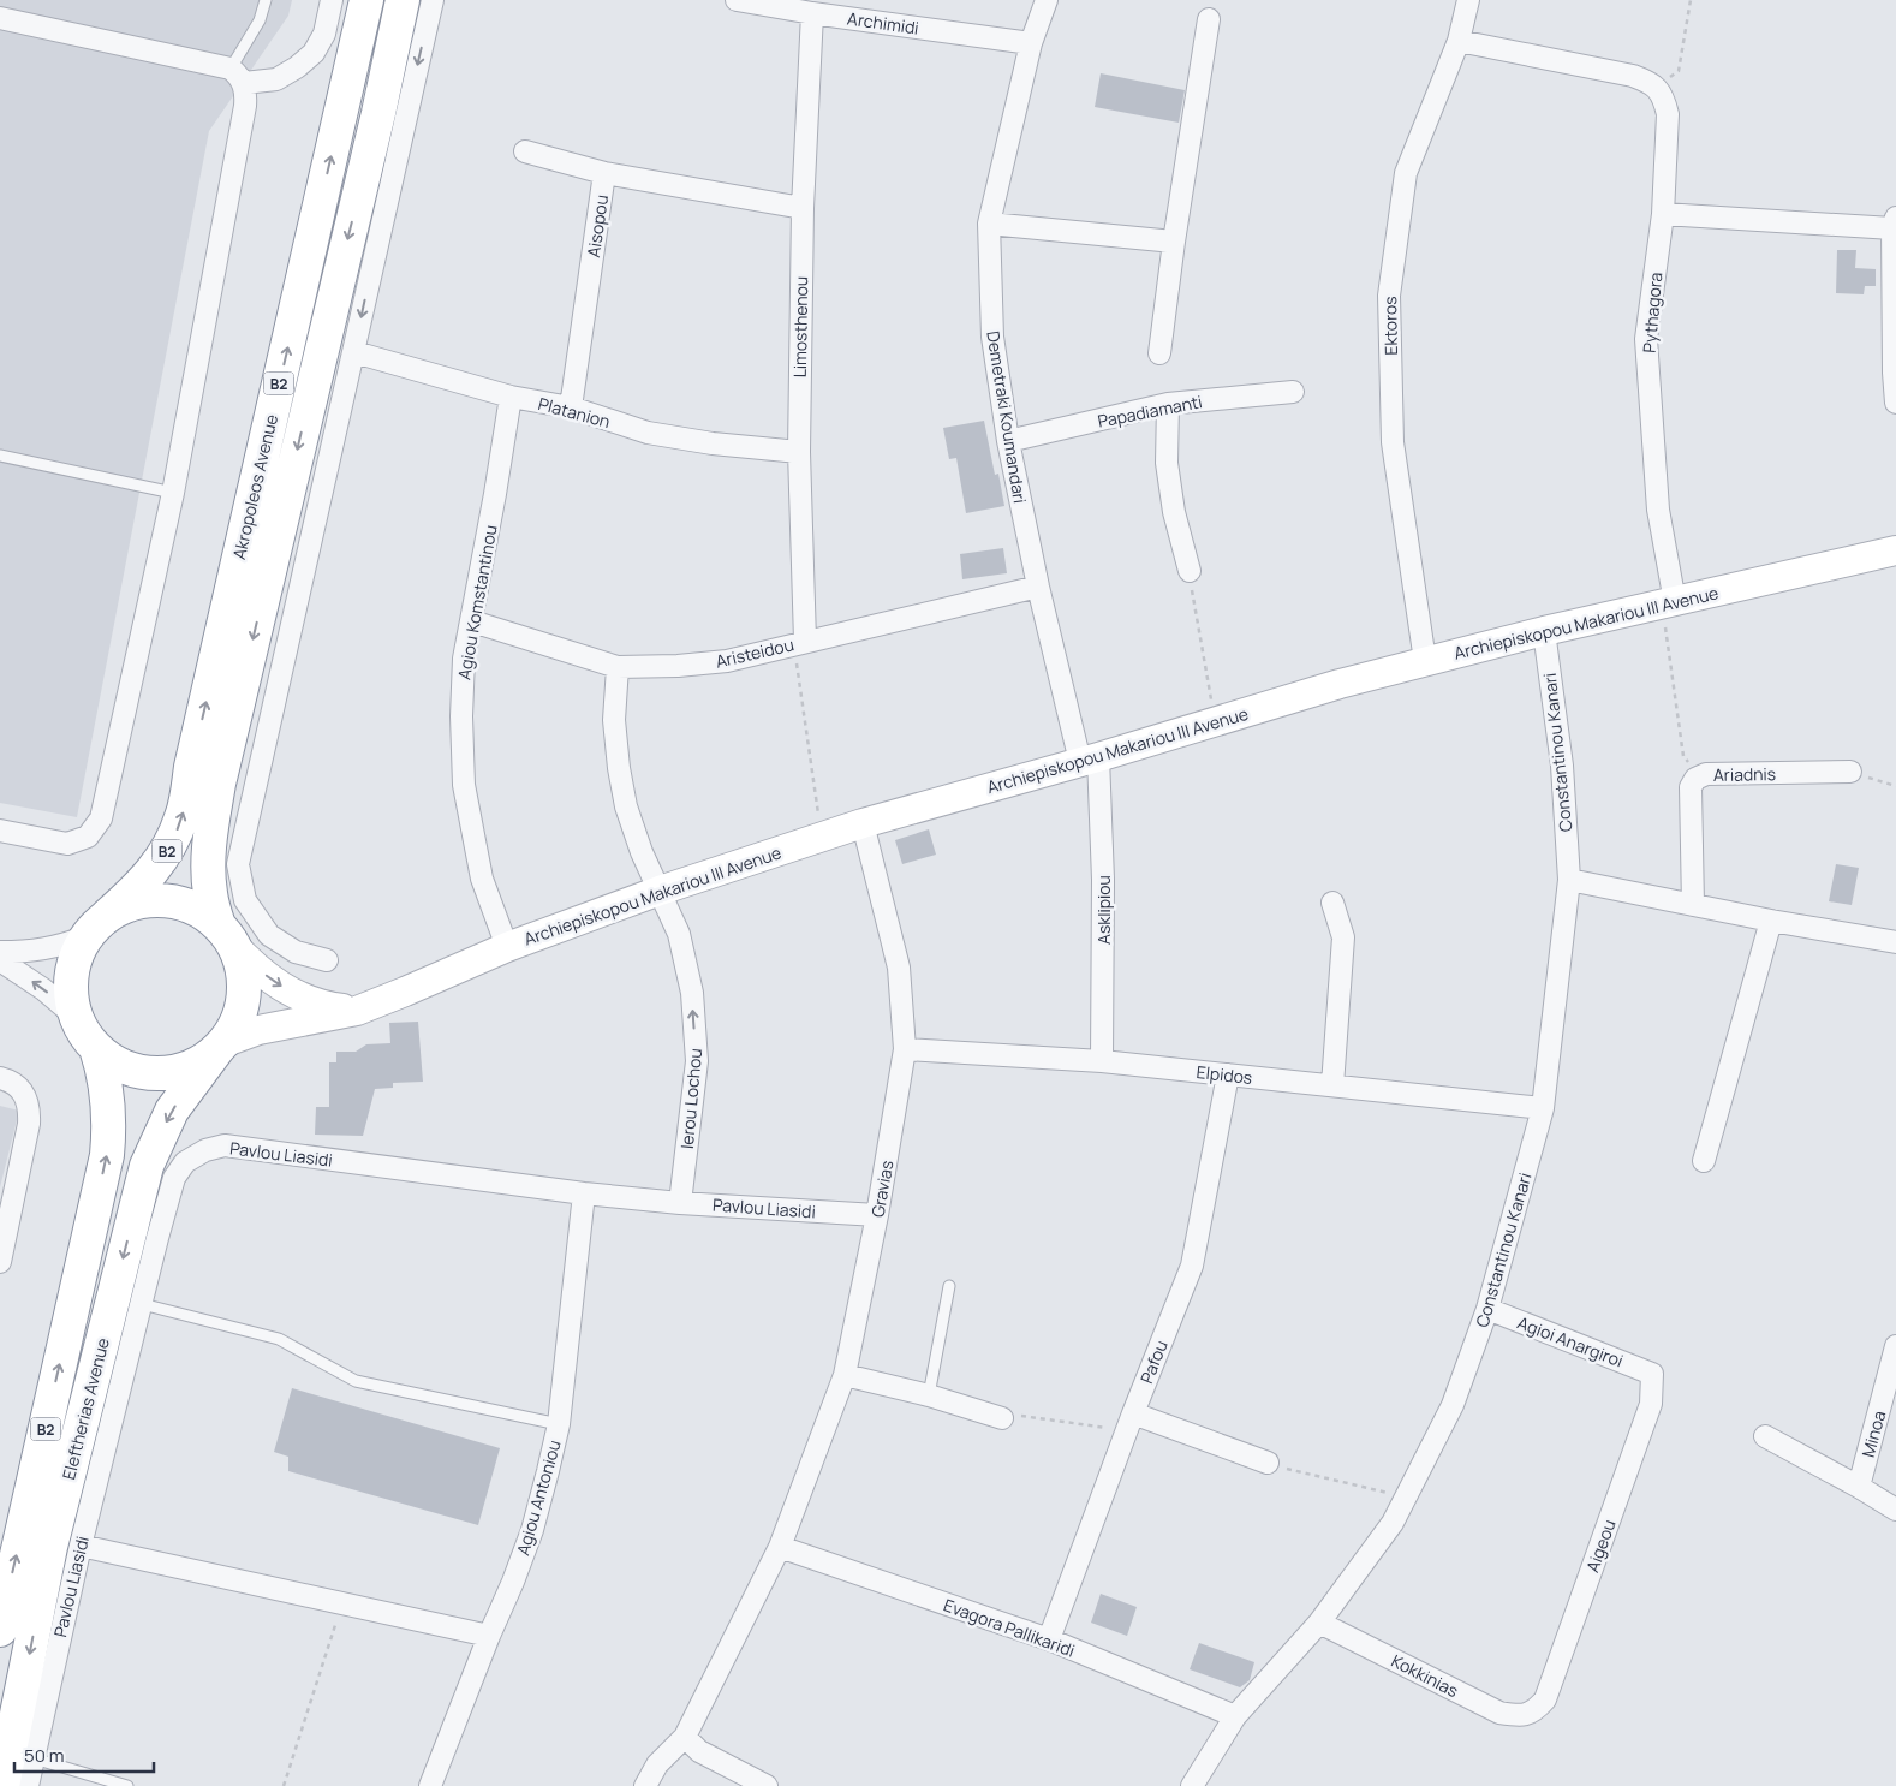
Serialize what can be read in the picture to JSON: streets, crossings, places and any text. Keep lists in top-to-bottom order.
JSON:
{
  "streets": {
    "highway": ["B2", "Akropoleos Avenue", "Eleftherias Avenue"],
    "main road": ["Archiepiskopou Makariou III Avenue"],
    "street": [
      "Archimidi",
      "Aisopou",
      "Pythagora",
      "Ektoros",
      "Limosthenou",
      "Papadiamanti",
      "Platanion",
      "Demetraki Koumandari",
      "Agiou Komstantinou",
      "Aristeidou",
      "Constantinou Kanari",
      "Ariadnis",
      "Asklipiou",
      "Elpidos",
      "Ierou Lochou",
      "Pavlou Liasidi",
      "Gravias",
      "Agioi Anargiroi",
      "Pafou",
      "Minoa",
      "Agiou Antoniou",
      "Aigeou",
      "Evagora Pallikaridi",
      "Kokkinias"
    ]
  },
  "crossings": [
    ["Archimidi", "Limosthenou"],
    ["Archimidi", "Demetraki Koumandari"],
    ["Aisopou", "Limosthenou"],
    ["Aisopou", "Platanion"],
    ["Pythagora", "Archiepiskopou Makariou III Avenue"],
    ["Ektoros", "Archiepiskopou Makariou III Avenue"],
    ["Limosthenou", "Platanion"],
    ["Limosthenou", "Aristeidou"],
    ["B2", "Akropoleos Avenue"],
    ["B2", "Archiepiskopou Makariou III Avenue"],
    ["B2", "Eleftherias Avenue"],
    ["Papadiamanti", "Demetraki Koumandari"],
    ["Platanion", "Agiou Komstantinou"],
    ["Demetraki Koumandari", "Archiepiskopou Makariou III Avenue"],
    ["Demetraki Koumandari", "Aristeidou"],
    ["Demetraki Koumandari", "Asklipiou"],
    ["Akropoleos Avenue", "Archiepiskopou Makariou III Avenue"],
    ["Akropoleos Avenue", "Eleftherias Avenue"],
    ["Agiou Komstantinou", "Archiepiskopou Makariou III Avenue"],
    ["Agiou Komstantinou", "Aristeidou"],
    ["Archiepiskopou Makariou III Avenue", "Constantinou Kanari"],
    ["Archiepiskopou Makariou III Avenue", "Asklipiou"],
    ["Archiepiskopou Makariou III Avenue", "Ierou Lochou"],
    ["Archiepiskopou Makariou III Avenue", "Gravias"],
    ["Archiepiskopou Makariou III Avenue", "Eleftherias Avenue"],
    ["Aristeidou", "Ierou Lochou"],
    ["Constantinou Kanari", "Elpidos"],
    ["Constantinou Kanari", "Agioi Anargiroi"],
    ["Constantinou Kanari", "Evagora Pallikaridi"],
    ["Constantinou Kanari", "Kokkinias"],
    ["Asklipiou", "Elpidos"],
    ["Elpidos", "Gravias"],
    ["Elpidos", "Pafou"],
    ["Ierou Lochou", "Pavlou Liasidi"],
    ["Pavlou Liasidi", "Gravias"],
    ["Pavlou Liasidi", "Agiou Antoniou"],
    ["Gravias", "Evagora Pallikaridi"],
    ["Agioi Anargiroi", "Aigeou"],
    ["Pafou", "Evagora Pallikaridi"],
    ["Aigeou", "Kokkinias"]
  ],
  "one_way": ["Ierou Lochou"],
  "scale_bar": "50 m"
}
